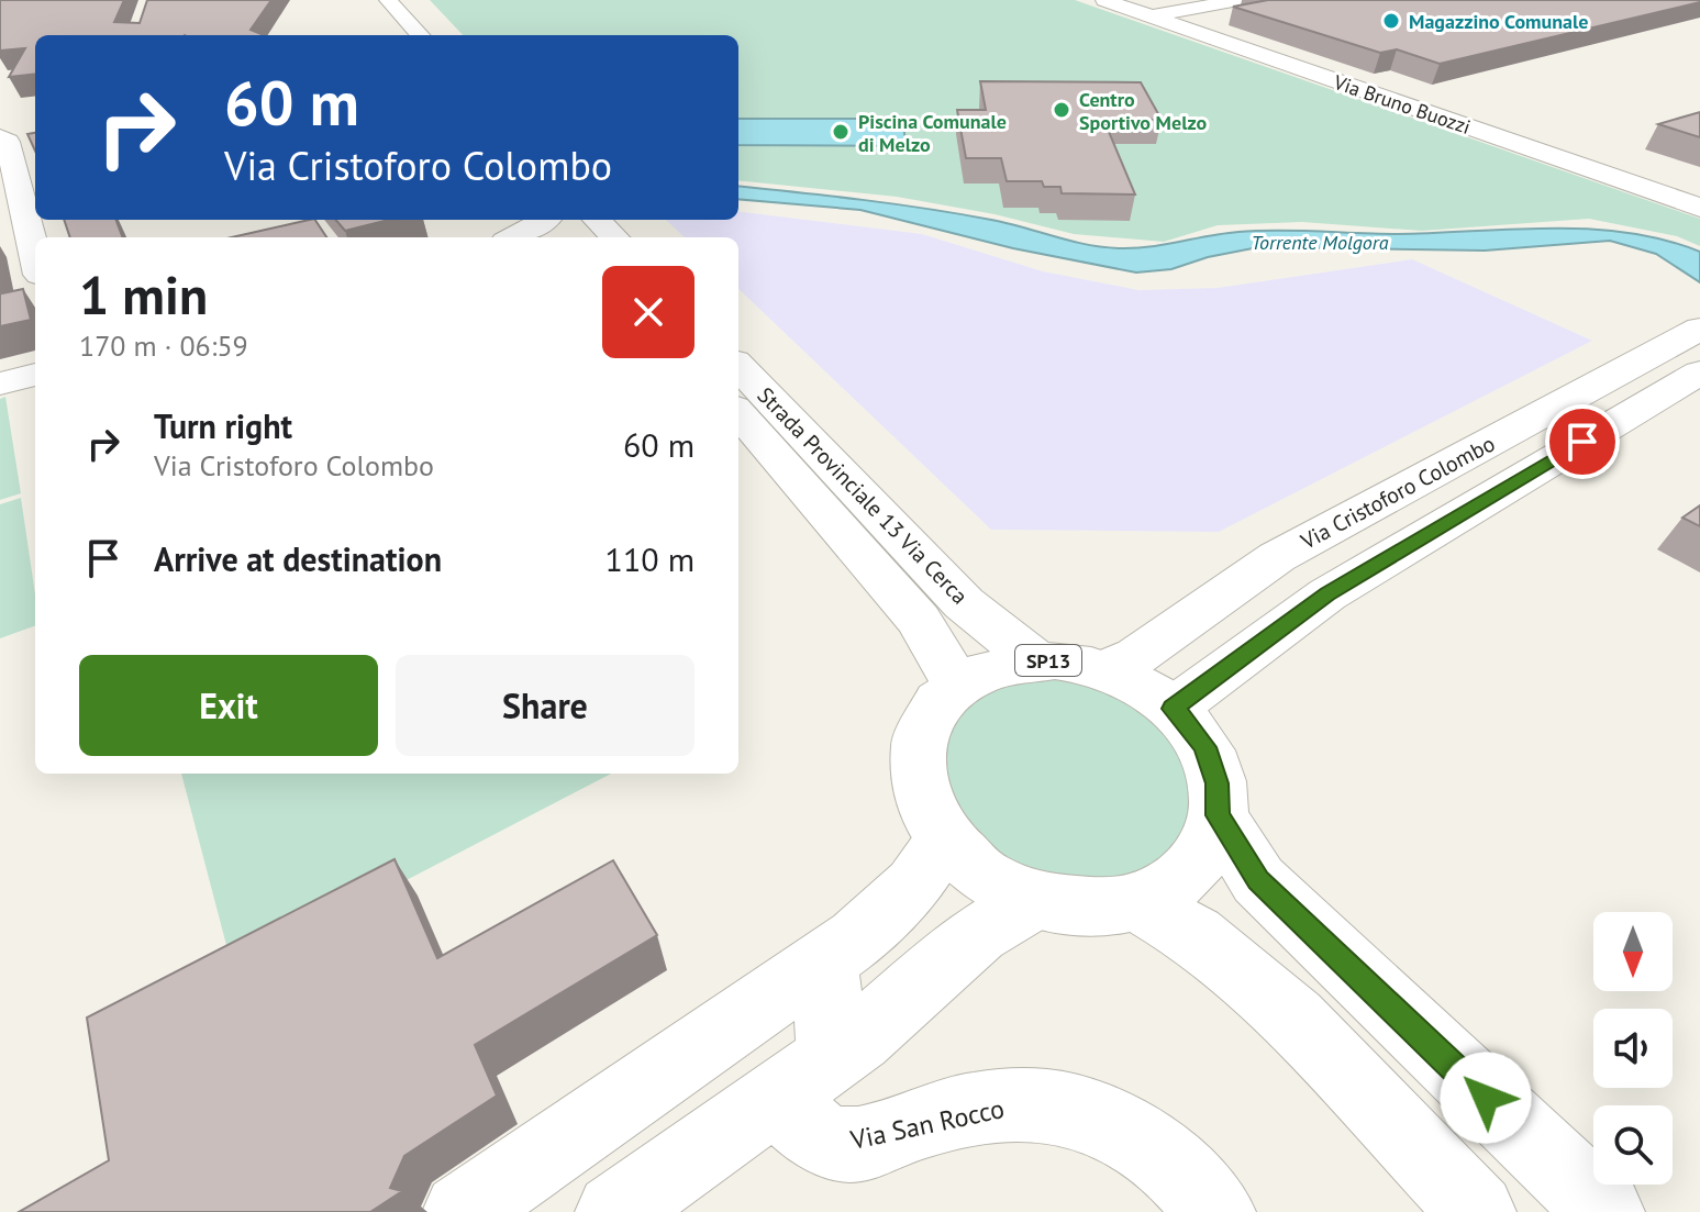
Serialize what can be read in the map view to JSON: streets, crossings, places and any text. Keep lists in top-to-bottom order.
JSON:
{
  "streets": {
    "street": [
      "Via Bruno Buozzi",
      "Via Cristoforo Colombo",
      "Strada Provinciale 13 Via Cerca",
      "SP13",
      "Via San Rocco"
    ]
  },
  "crossings": [
    ["Via Cristoforo Colombo", "Strada Provinciale 13 Via Cerca"],
    ["Via Cristoforo Colombo", "SP13"],
    ["Strada Provinciale 13 Via Cerca", "SP13"]
  ],
  "water": ["Torrente Molgora"],
  "places": ["Magazzino Comunale", "Centro Sportivo Melzo", "Piscina Comunale di Melzo"],
  "north": "bottom",
  "page": {
    "turn": ["60 m", "Via Cristoforo Colombo"],
    "heading": ["1 min", "170 m · 06:59"],
    "list": [
      {
        "name": "Turn right",
        "note": "Via Cristoforo Colombo",
        "value": "60 m"
      },
      {
        "name": "Arrive at destination",
        "value": "110 m"
      }
    ],
    "buttons": ["Exit", "Share"]
  }
}
